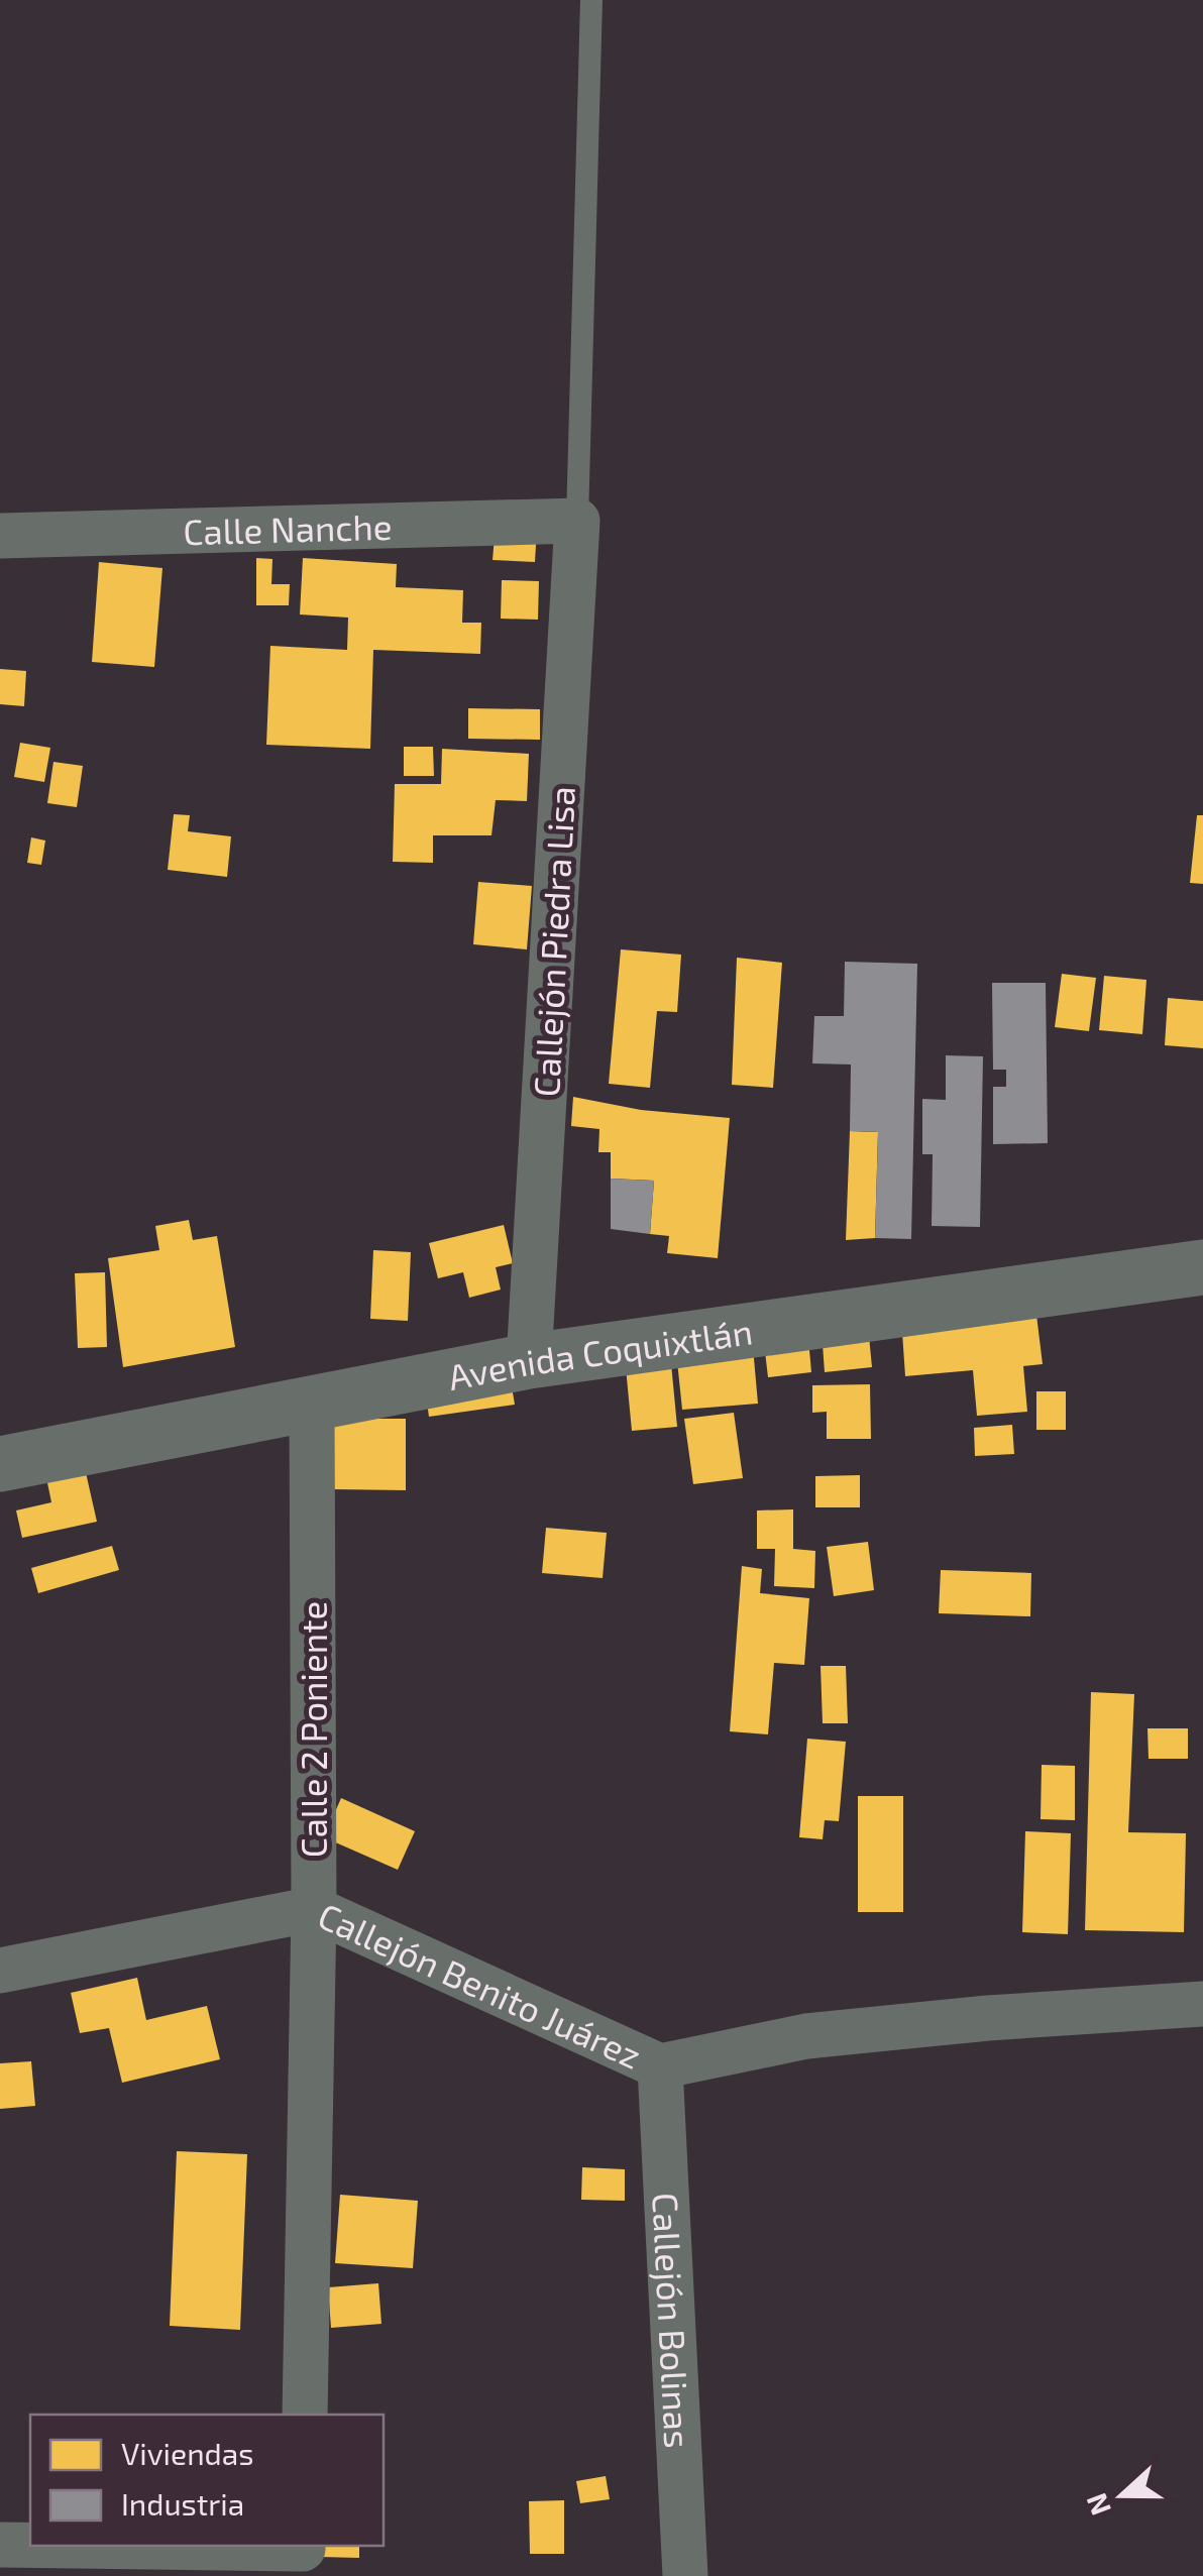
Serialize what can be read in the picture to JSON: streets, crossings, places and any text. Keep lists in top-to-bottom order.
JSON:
{
  "streets": {
    "street": [
      "Calle Nanche",
      "Callejón Piedra Lisa",
      "Avenida Coquixtlán",
      "Calle 2 Poniente",
      "Callejón Benito Juárez",
      "Callejón Bolinas"
    ]
  },
  "crossings": [
    ["Calle Nanche", "Callejón Piedra Lisa"],
    ["Callejón Piedra Lisa", "Avenida Coquixtlán"],
    ["Avenida Coquixtlán", "Calle 2 Poniente"],
    ["Calle 2 Poniente", "Callejón Benito Juárez"],
    ["Callejón Benito Juárez", "Callejón Bolinas"]
  ],
  "legend": ["Viviendas", "Industria"],
  "north": "left"
}
